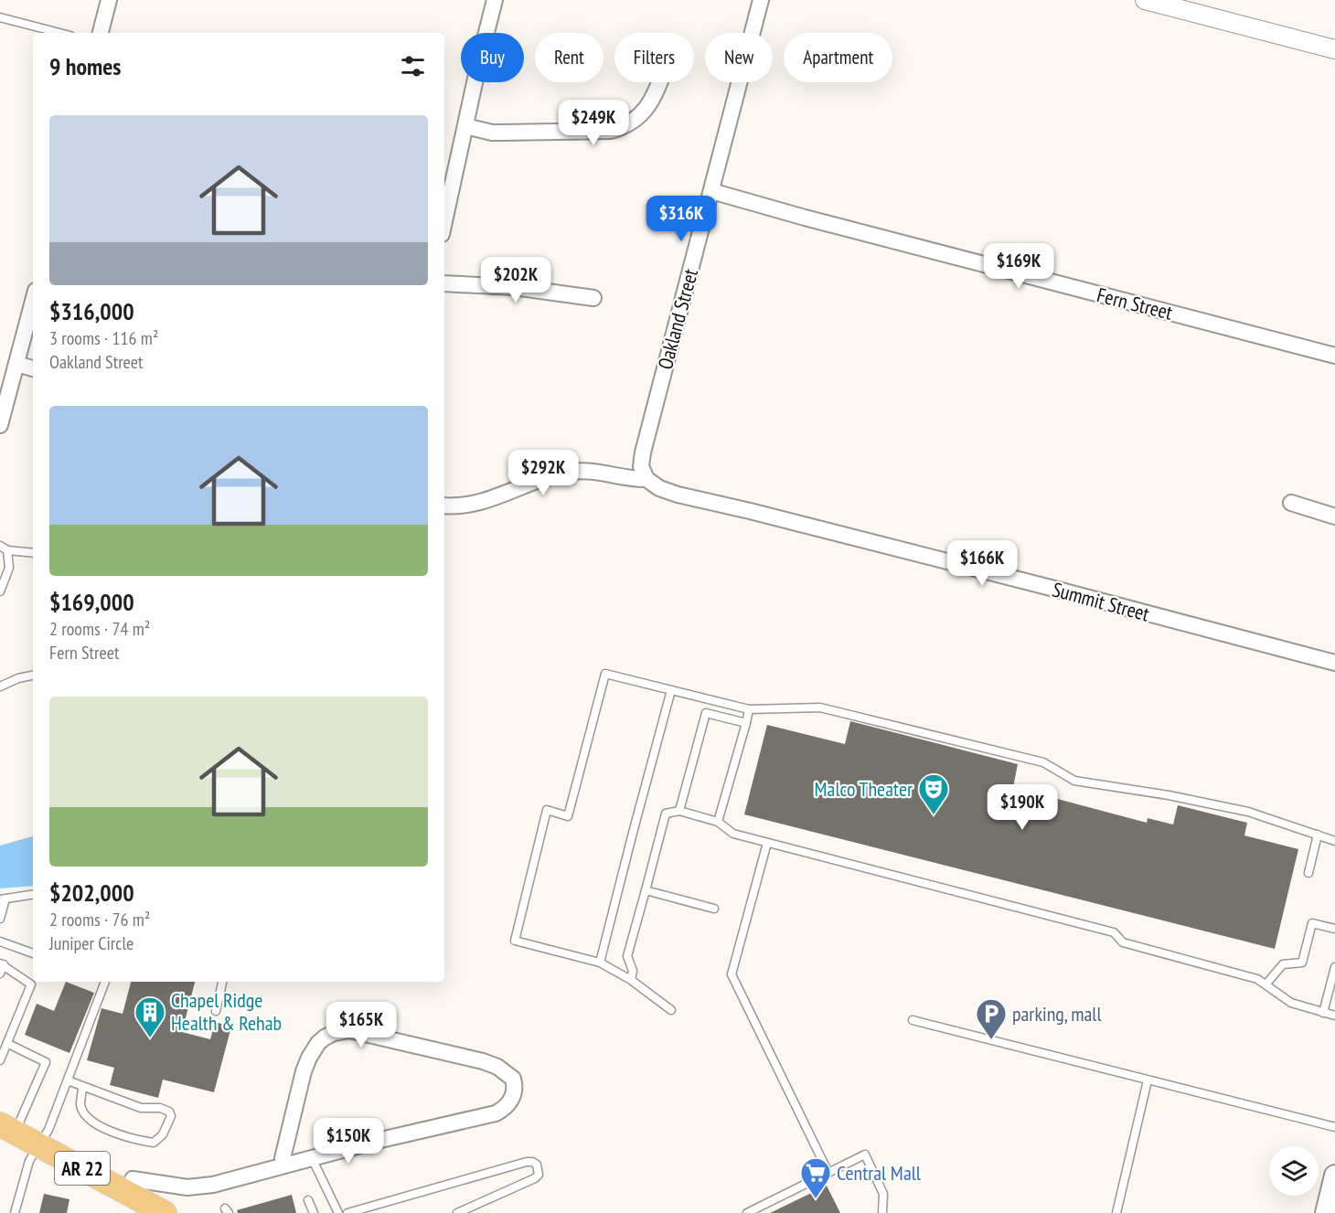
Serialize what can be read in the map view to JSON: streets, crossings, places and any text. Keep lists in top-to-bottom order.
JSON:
{
  "streets": {
    "main road": ["AR 22"],
    "street": ["Fern Street", "Oakland Street", "Summit Street"]
  },
  "crossings": [
    ["Fern Street", "Oakland Street"],
    ["Oakland Street", "Summit Street"]
  ],
  "places": {
    "theatre": ["Malco Theater"],
    "building": ["Chapel Ridge Health & Rehab"],
    "parking": ["parking, mall"],
    "supermarket": ["Central Mall"]
  },
  "page": {
    "chip": [
      "Buy",
      "Rent",
      "Filters",
      "New",
      "Apartment"
    ],
    "heading": "9 homes",
    "list": [
      {
        "name": "$316,000",
        "note": "3 rooms · 116 m² · Oakland Street"
      },
      {
        "name": "$169,000",
        "note": "2 rooms · 74 m² · Fern Street"
      },
      {
        "name": "$202,000",
        "note": "2 rooms · 76 m² · Juniper Circle"
      }
    ],
    "price": [
      "$249K",
      "$316K",
      "$169K",
      "$202K",
      "$292K",
      "$166K",
      "$190K",
      "$165K",
      "$150K"
    ]
  }
}
